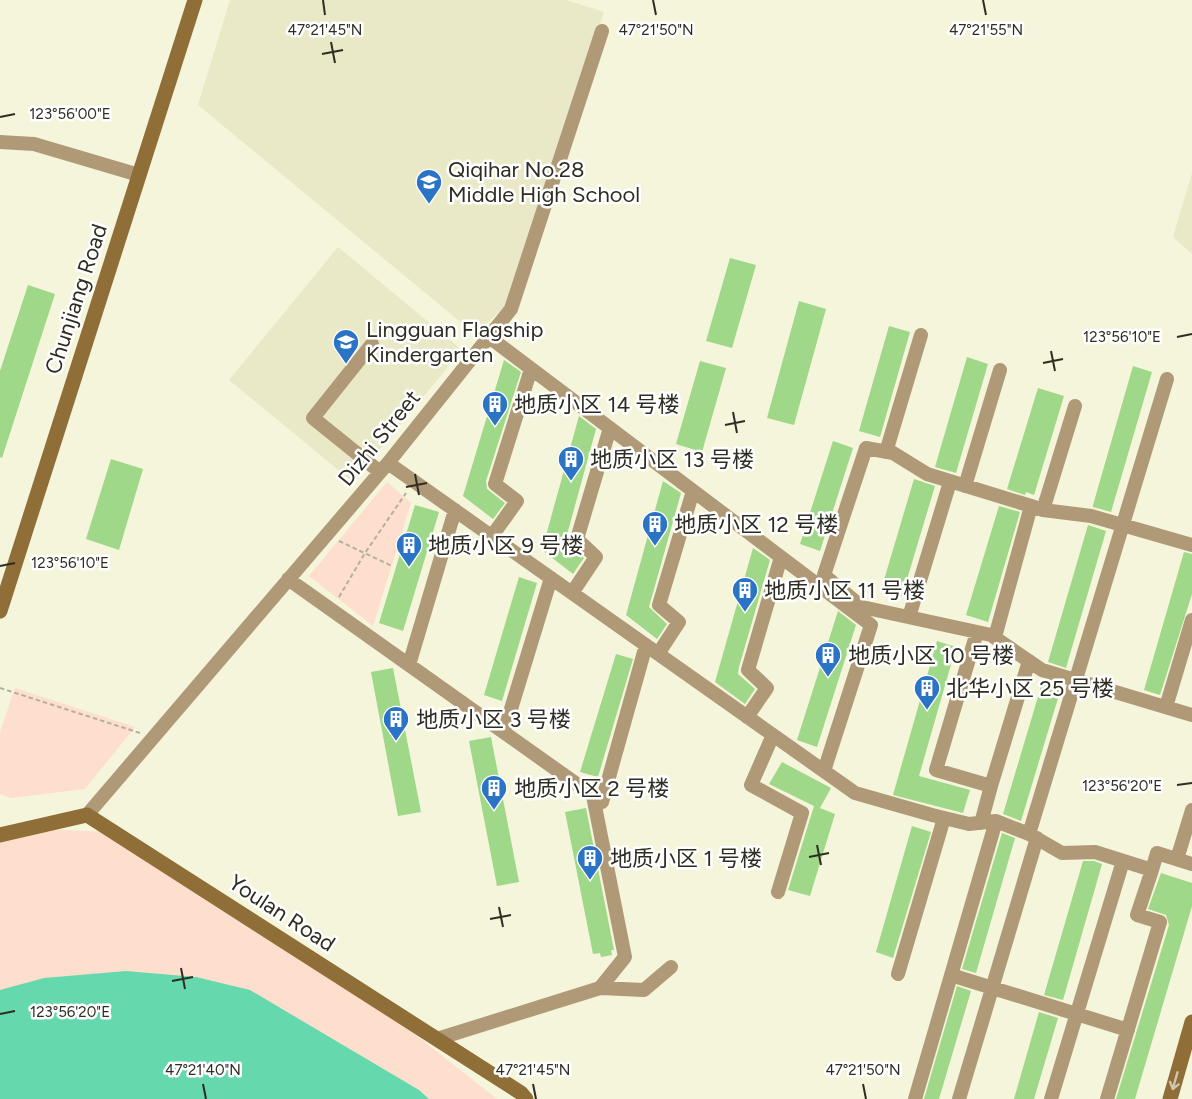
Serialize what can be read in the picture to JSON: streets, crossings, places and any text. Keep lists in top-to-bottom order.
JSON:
{
  "streets": {
    "main road": ["Chunjiang Road", "Youlan Road"],
    "street": ["Dizhi Street"]
  },
  "crossings": [
    ["Dizhi Street", "Youlan Road"]
  ],
  "places": {
    "school or university": ["Qiqihar No.28 Middle High School", "Lingguan Flagship Kindergarten"],
    "building": [
      "地质小区 14 号楼",
      "地质小区 13 号楼",
      "地质小区 12 号楼",
      "地质小区 9 号楼",
      "地质小区 11 号楼",
      "地质小区 10 号楼",
      "北华小区 25 号楼",
      "地质小区 3 号楼",
      "地质小区 2 号楼",
      "地质小区 1 号楼"
    ]
  },
  "coordinates": [
    "47°21'45\"N",
    "47°21'50\"N",
    "47°21'55\"N",
    "123°56'00\"E",
    "123°56'10\"E",
    "123°56'20\"E",
    "47°21'40\"N"
  ]
}
